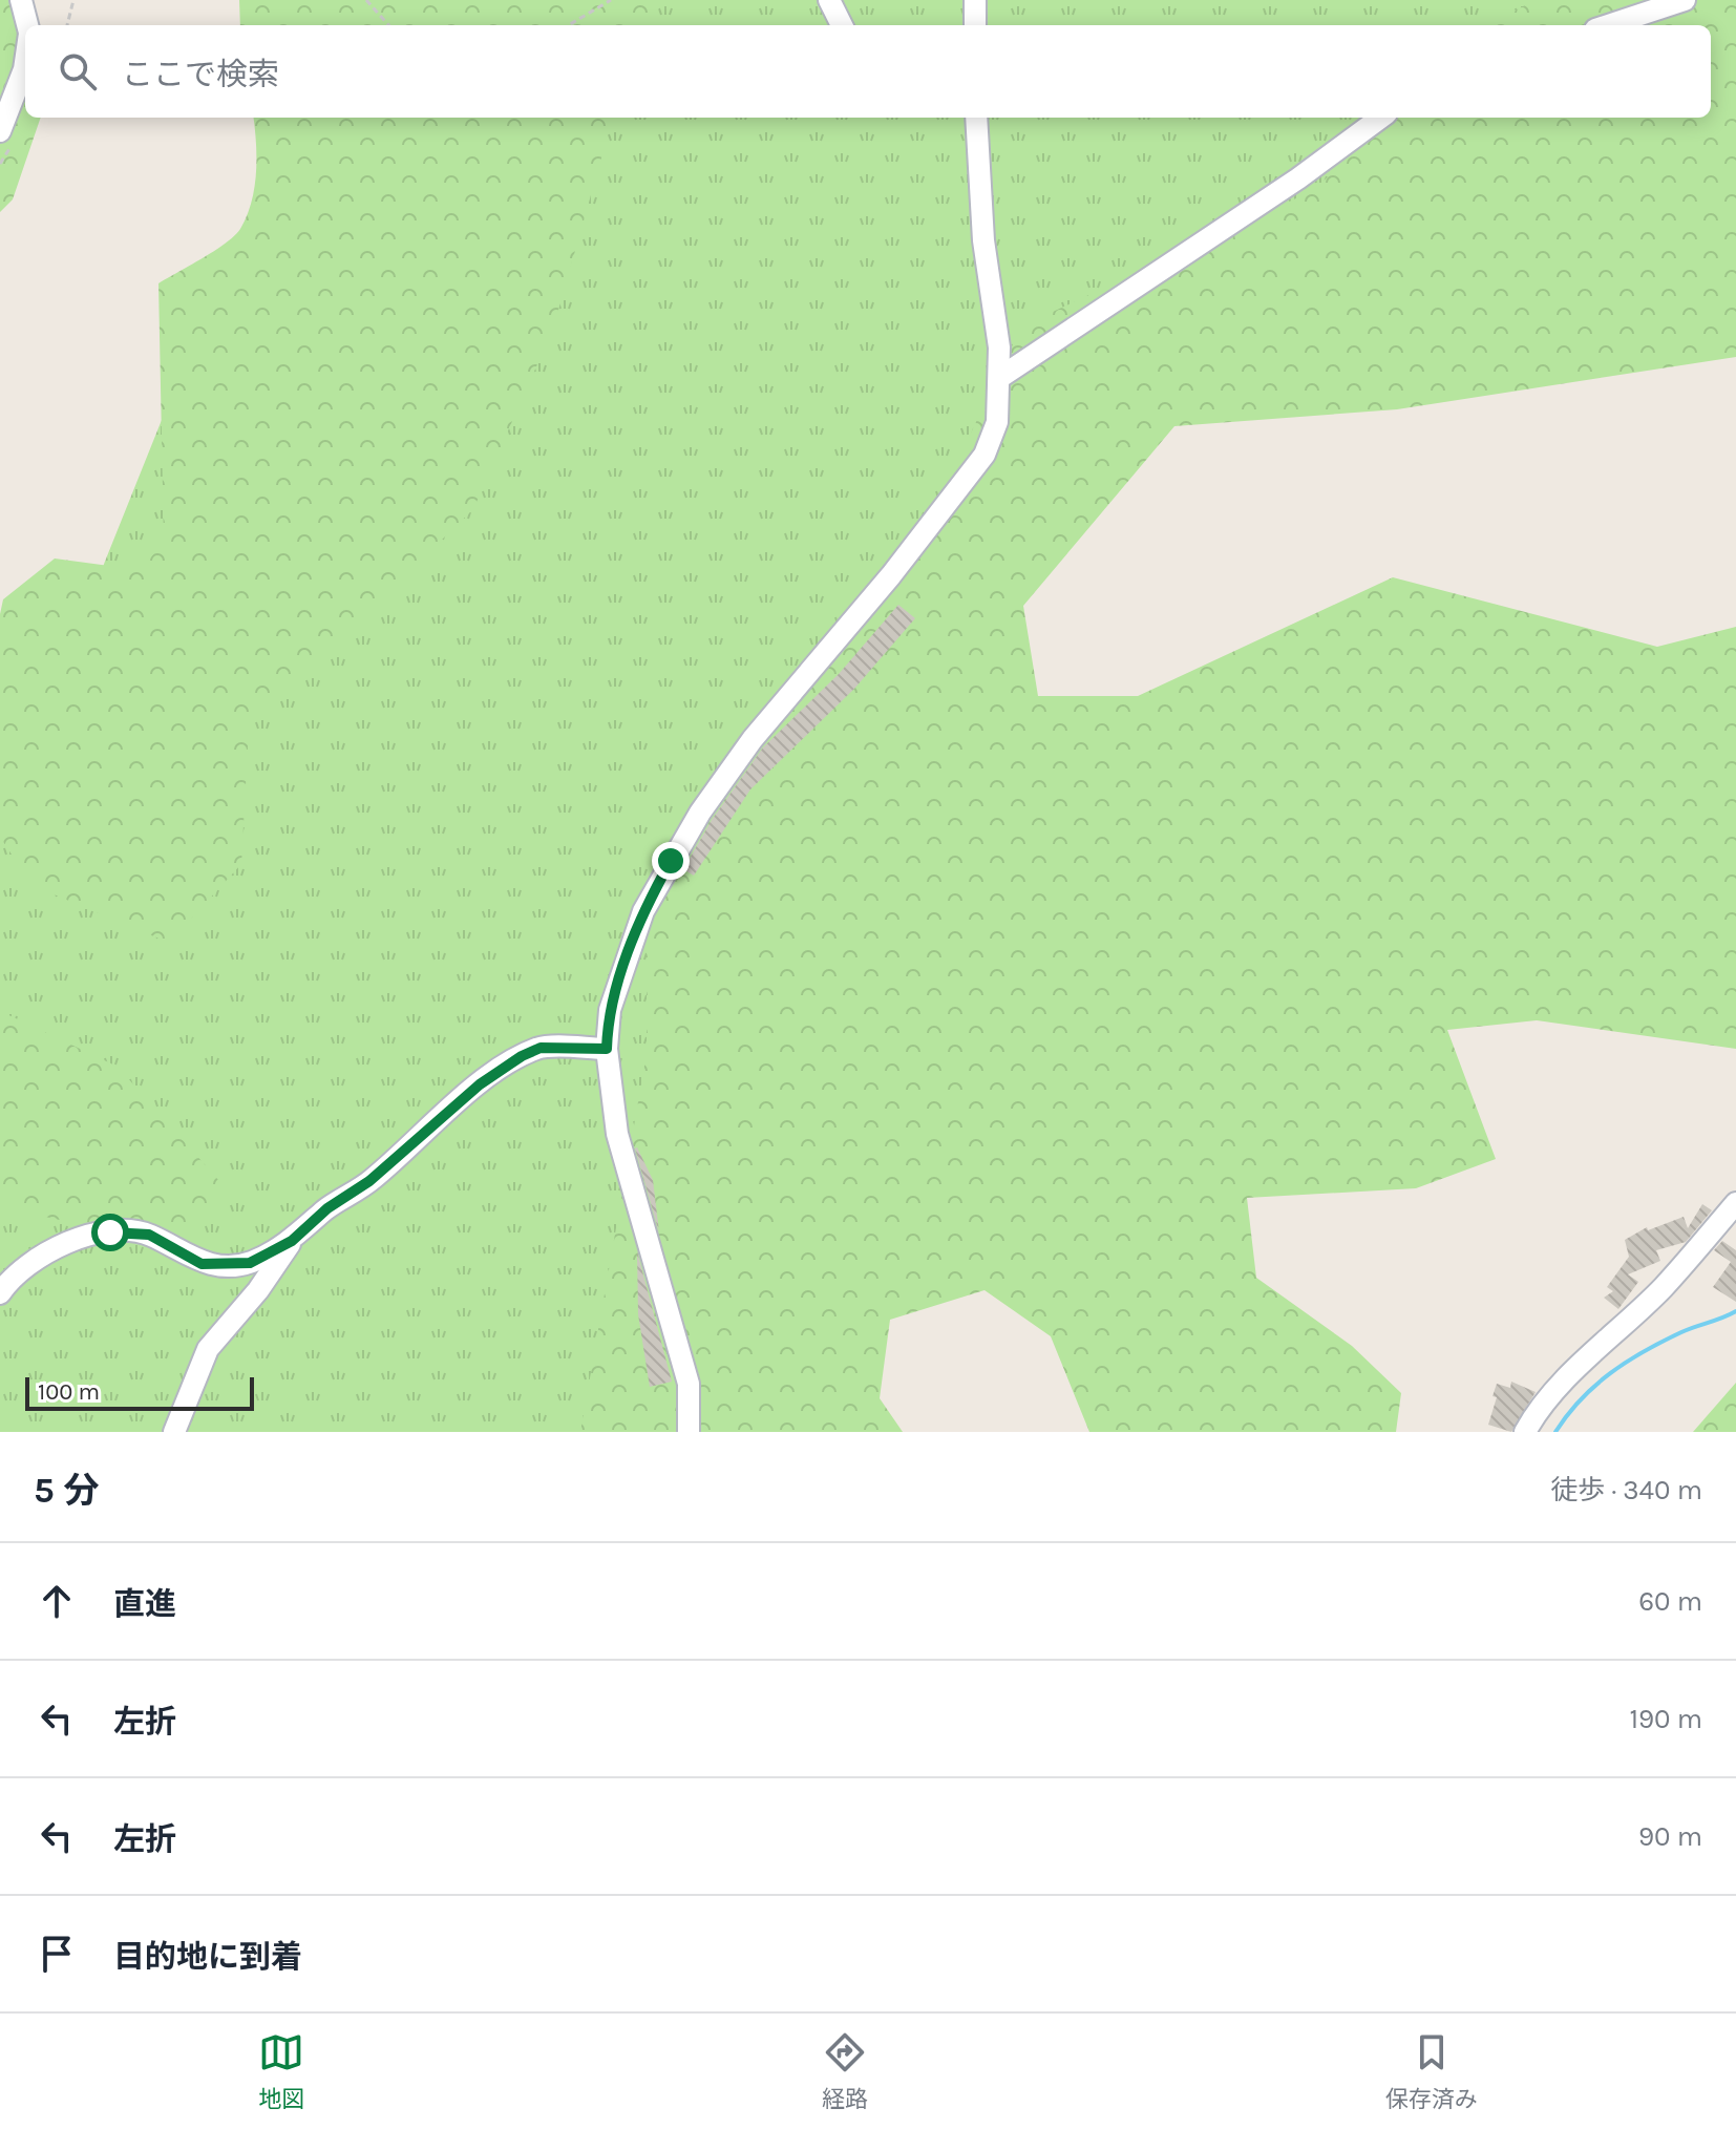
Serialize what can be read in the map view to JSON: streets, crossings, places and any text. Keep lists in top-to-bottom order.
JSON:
{
  "scale_bar": "100 m",
  "page": {
    "search": "ここで検索",
    "scale": "100 m",
    "heading": ["5 分", "徒歩 · 340 m"],
    "list": [
      ["直進", "60 m"],
      ["左折", "190 m"],
      ["左折", "90 m"],
      "目的地に到着"
    ],
    "nav": ["地図", "経路", "保存済み"]
  }
}
